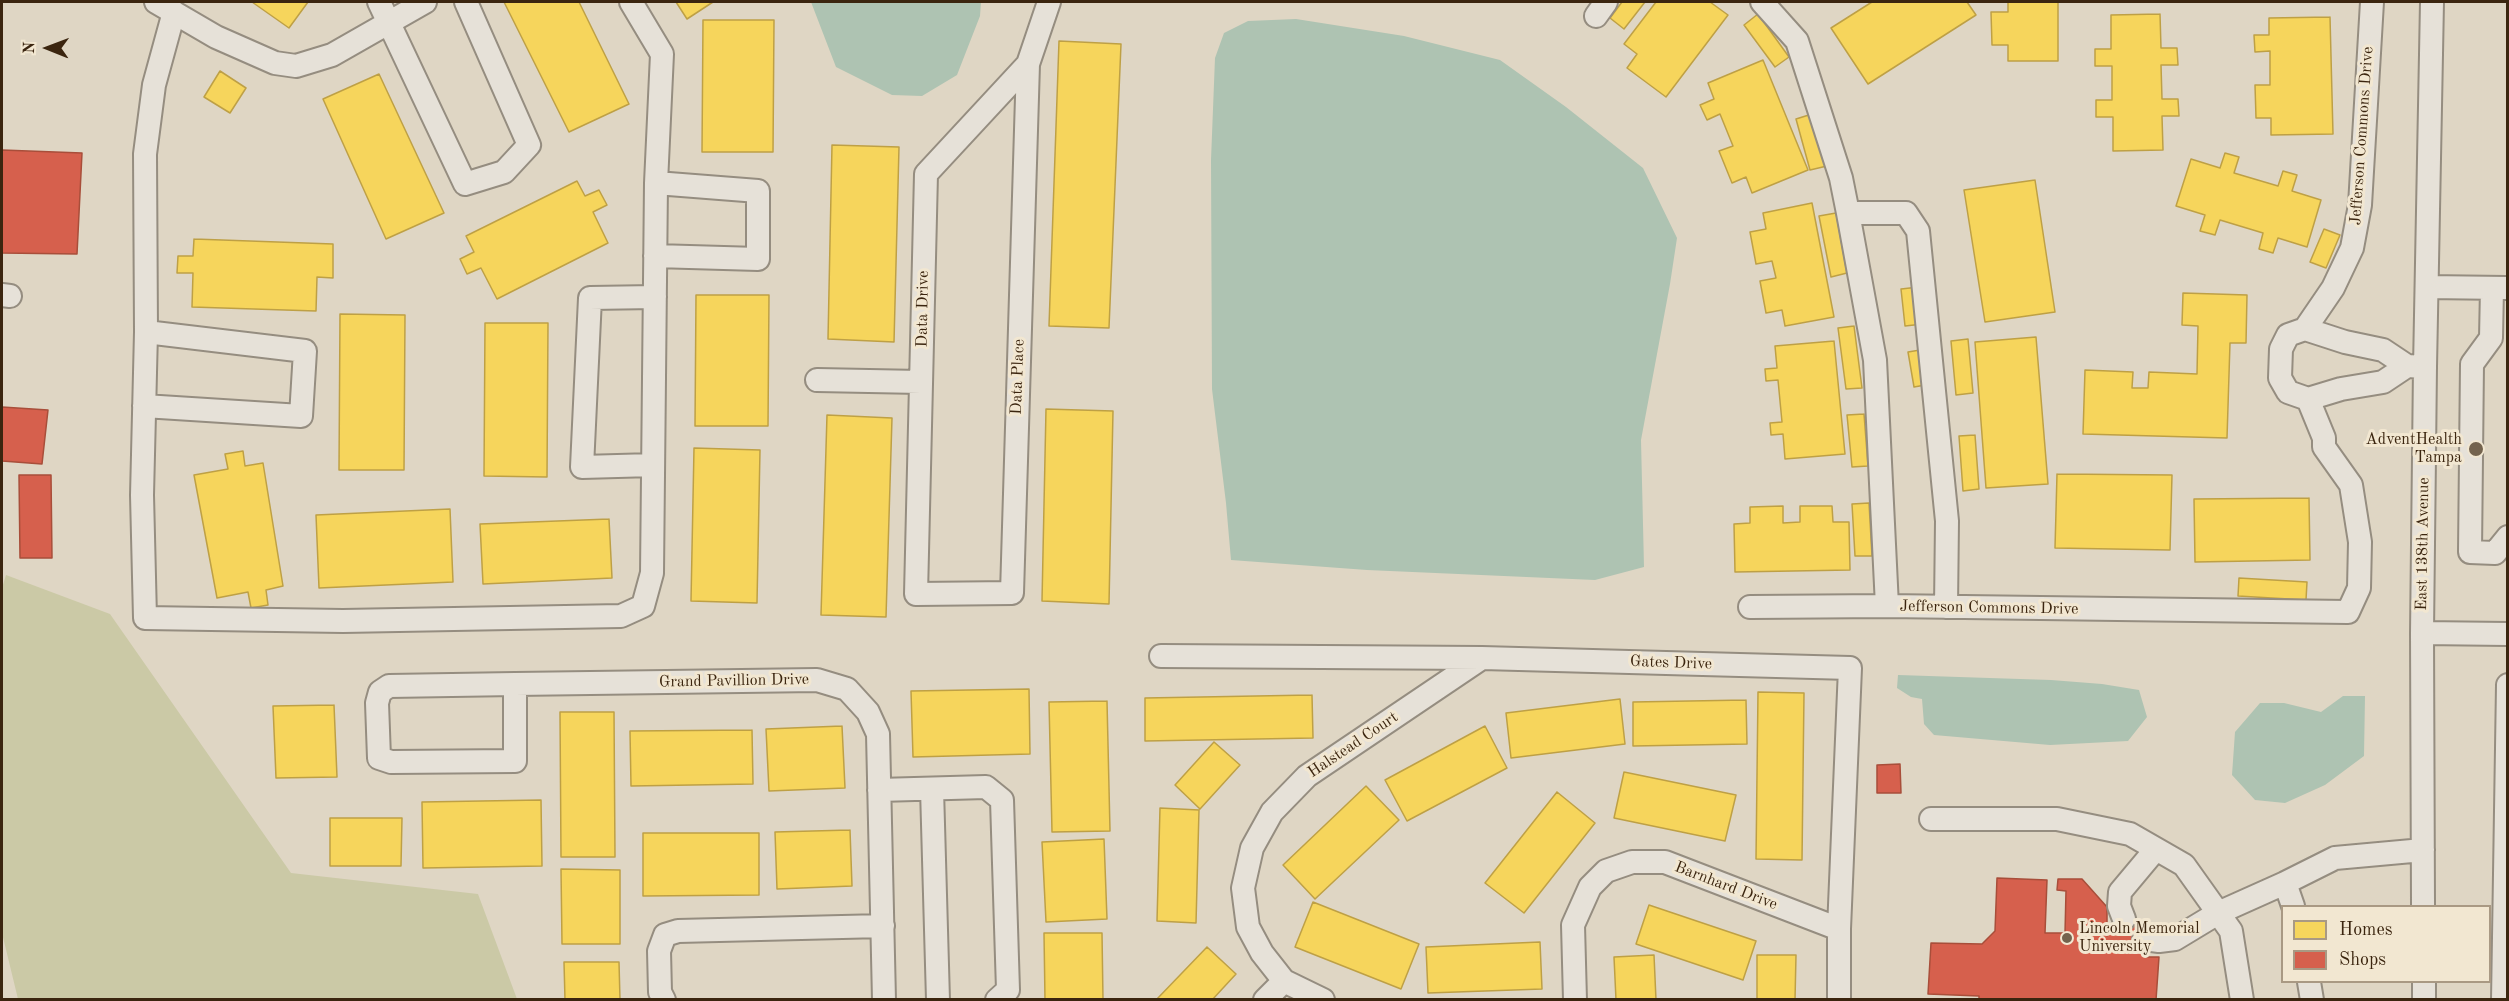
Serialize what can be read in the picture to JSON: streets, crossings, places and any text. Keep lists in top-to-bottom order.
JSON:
{
  "streets": {
    "street": [
      "Jefferson Commons Drive",
      "Data Drive",
      "Data Place",
      "East 138th Avenue",
      "Gates Drive",
      "Grand Pavillion Drive",
      "Halstead Court",
      "Barnhard Drive"
    ]
  },
  "crossings": [
    ["Data Drive", "Data Place"],
    ["Gates Drive", "Halstead Court"],
    ["Gates Drive", "Barnhard Drive"]
  ],
  "places": ["AdventHealth Tampa", "Lincoln Memorial University"],
  "legend": ["Homes", "Shops"],
  "north": "left"
}
